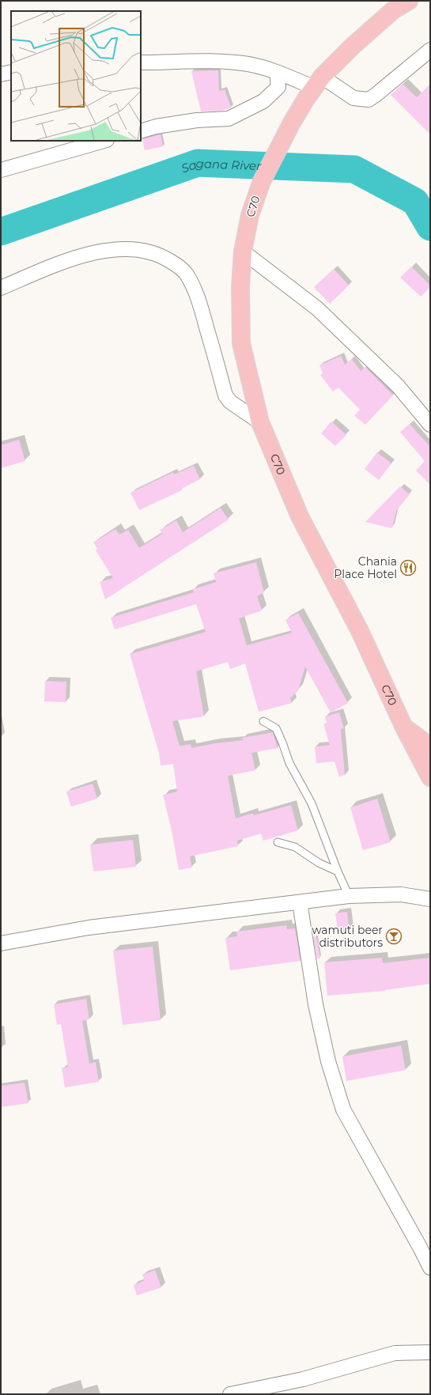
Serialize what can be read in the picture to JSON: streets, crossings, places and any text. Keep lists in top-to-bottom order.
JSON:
{
  "streets": {
    "highway": ["C70"]
  },
  "water": ["Sagana River"],
  "places": {
    "restaurant": ["Chania Place Hotel"],
    "bar": ["wamuti beer distributors"]
  }
}
